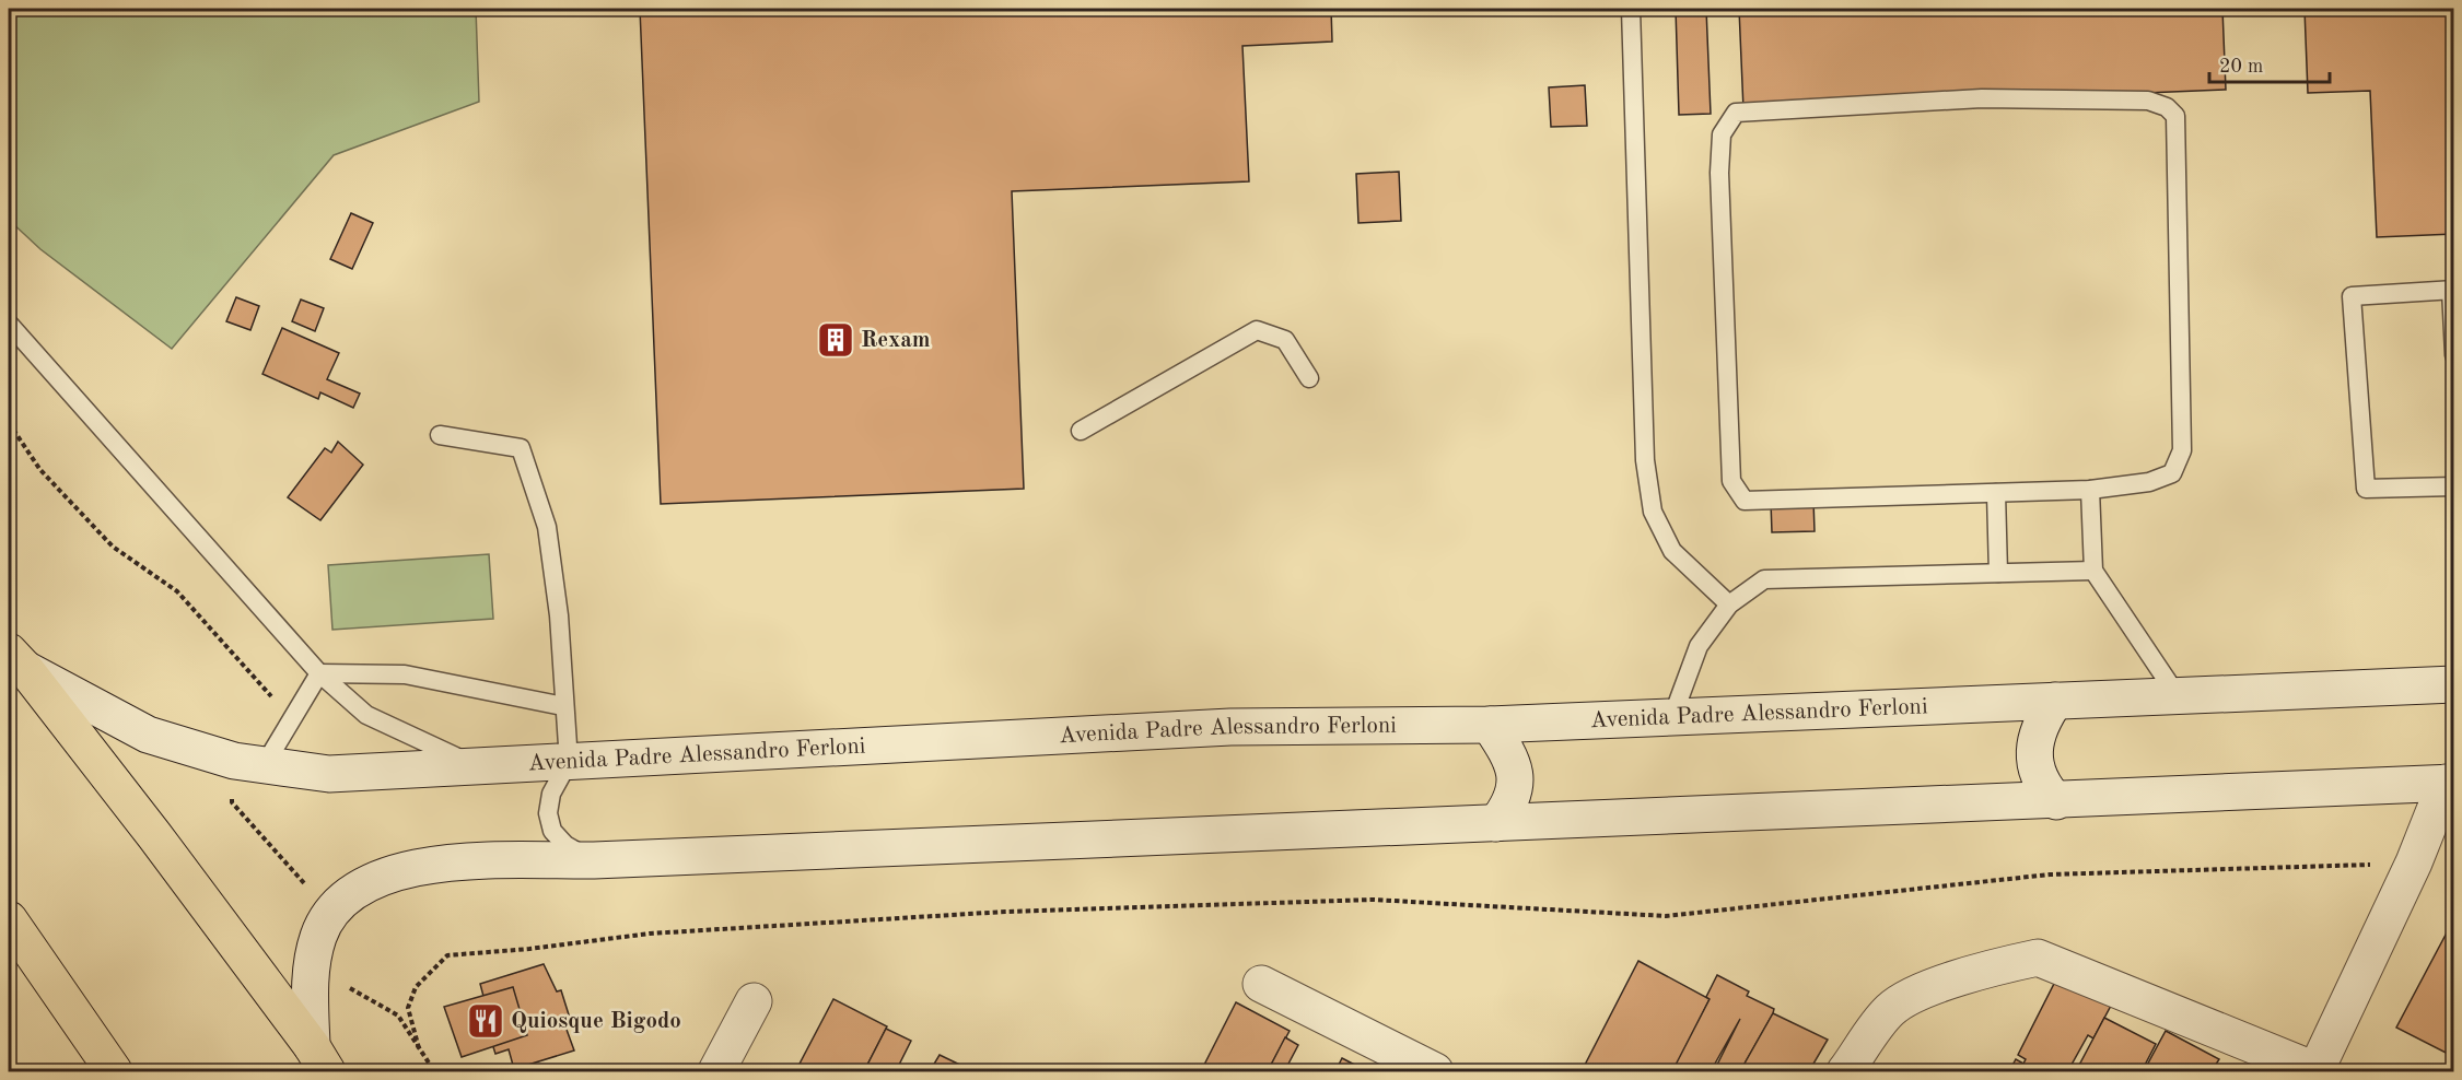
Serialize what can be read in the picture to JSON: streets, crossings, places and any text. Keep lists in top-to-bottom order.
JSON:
{
  "streets": {
    "main road": ["Avenida Padre Alessandro Ferloni"]
  },
  "places": {
    "building": ["Rexam"],
    "restaurant": ["Quiosque Bigodo"]
  },
  "scale_bar": "20 m"
}
